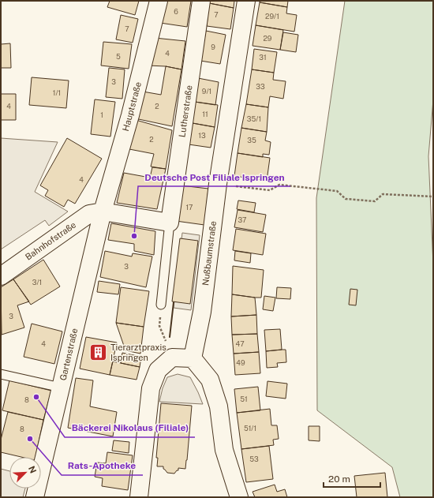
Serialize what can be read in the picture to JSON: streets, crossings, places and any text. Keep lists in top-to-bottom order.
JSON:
{
  "streets": {
    "street": [
      "Hauptstraße",
      "Lutherstraße",
      "Bahnhofstraße",
      "Nußbaumstraße",
      "Gartenstraße"
    ]
  },
  "crossings": [
    ["Hauptstraße", "Bahnhofstraße"],
    ["Hauptstraße", "Gartenstraße"],
    ["Bahnhofstraße", "Gartenstraße"]
  ],
  "places": {
    "other": ["Deutsche Post Filiale Ispringen", "Bäckerei Nikolaus (Filiale)", "Rats-Apotheke"],
    "building": ["Tierarztpraxis Ispringen"]
  },
  "house_numbers": [
    "6",
    "7",
    "29/1",
    "7",
    "29",
    "9",
    "4",
    "5",
    "31",
    "3",
    "33",
    "9/1",
    "1/1",
    "4",
    "2",
    "11",
    "1",
    "35/1",
    "13",
    "2",
    "35",
    "4",
    "17",
    "37",
    "3",
    "3/1",
    "3",
    "4",
    "47",
    "49",
    "51",
    "8",
    "51/1",
    "8",
    "53"
  ],
  "scale_bar": "20 m",
  "north": "top right"
}
